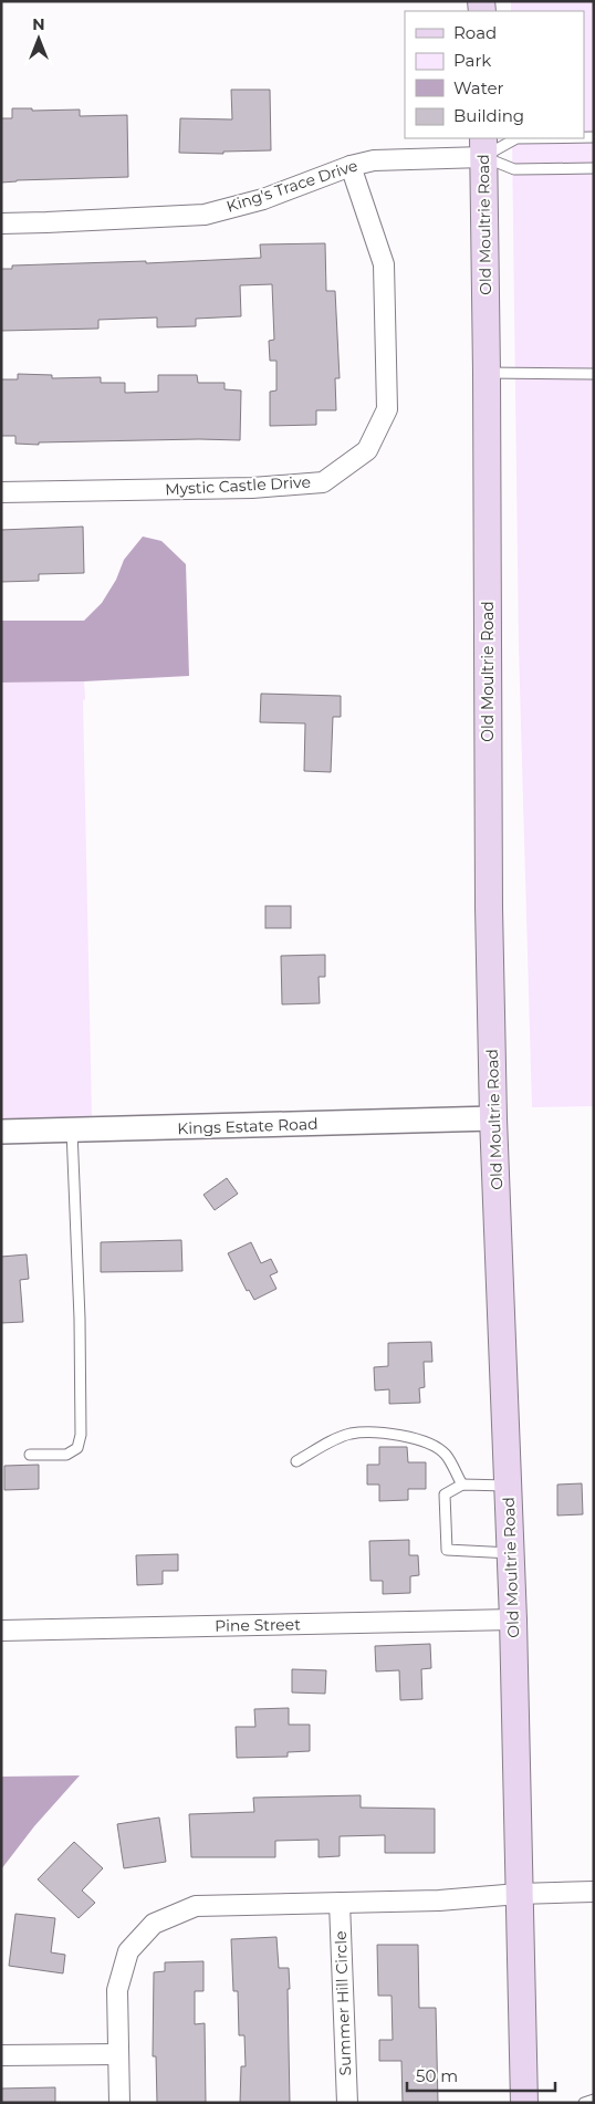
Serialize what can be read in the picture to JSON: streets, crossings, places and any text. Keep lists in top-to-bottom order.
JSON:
{
  "streets": {
    "main road": ["Old Moultrie Road"],
    "street": [
      "King's Trace Drive",
      "Mystic Castle Drive",
      "Kings Estate Road",
      "Pine Street",
      "Summer Hill Circle"
    ]
  },
  "crossings": [
    ["King's Trace Drive", "Old Moultrie Road"],
    ["King's Trace Drive", "Mystic Castle Drive"],
    ["Old Moultrie Road", "Kings Estate Road"],
    ["Old Moultrie Road", "Pine Street"]
  ],
  "legend": [
    "Road",
    "Park",
    "Water",
    "Building"
  ],
  "scale_bar": "50 m",
  "north": "top"
}
